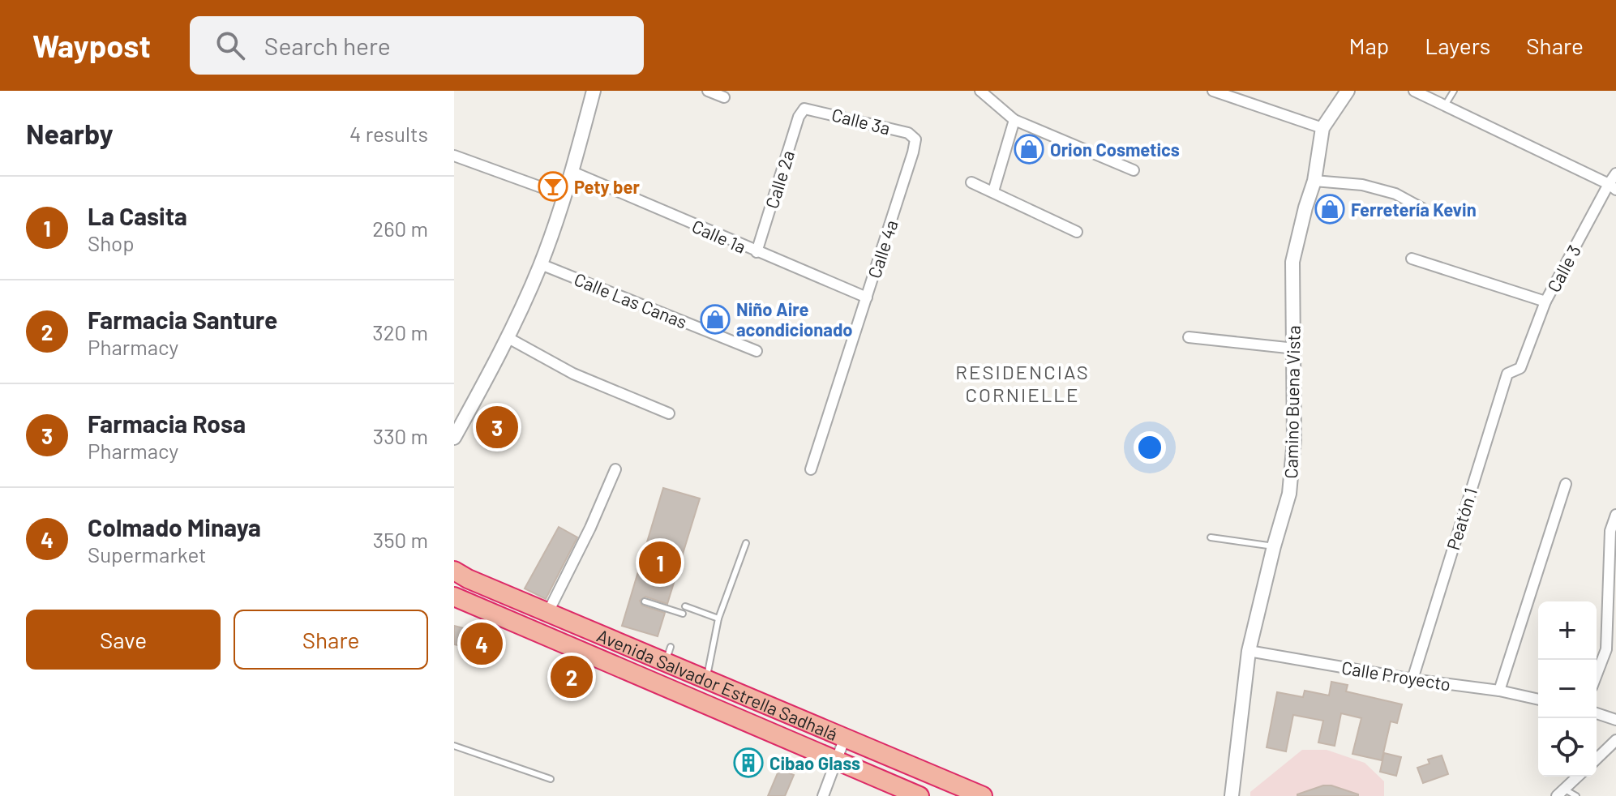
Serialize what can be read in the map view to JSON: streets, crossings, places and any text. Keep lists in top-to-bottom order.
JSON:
{
  "streets": {
    "highway": ["Avenida Salvador Estrella Sadhalá"],
    "street": [
      "Calle 3a",
      "Calle 2a",
      "Calle 1a",
      "Calle 4a",
      "Calle 3",
      "Calle Las Canas",
      "Camino Buena Vista",
      "Peatón 1",
      "Calle Proyecto"
    ]
  },
  "crossings": [
    ["Calle 3a", "Calle 2a"],
    ["Calle 3a", "Calle 4a"],
    ["Calle 2a", "Calle 1a"],
    ["Calle 1a", "Calle 4a"],
    ["Calle 3", "Peatón 1"],
    ["Camino Buena Vista", "Calle Proyecto"],
    ["Peatón 1", "Calle Proyecto"]
  ],
  "districts": ["RESIDENCIAS CORNIELLE"],
  "places": {
    "shop": ["Orion Cosmetics", "Ferretería Kevin", "Niño Aire acondicionado"],
    "bar": ["Pety ber"],
    "building": ["Cibao Glass"]
  },
  "page": {
    "header": "Waypost",
    "search": "Search here",
    "nav": ["Map", "Layers", "Share"],
    "heading": ["Nearby", "4 results"],
    "list": [
      {
        "mark": "1",
        "name": "La Casita",
        "note": "Shop",
        "value": "260 m"
      },
      {
        "mark": "2",
        "name": "Farmacia Santure",
        "note": "Pharmacy",
        "value": "320 m"
      },
      {
        "mark": "3",
        "name": "Farmacia Rosa",
        "note": "Pharmacy",
        "value": "330 m"
      },
      {
        "mark": "4",
        "name": "Colmado Minaya",
        "note": "Supermarket",
        "value": "350 m"
      }
    ],
    "pins": [
      "3",
      "1",
      "4",
      "2"
    ],
    "buttons": ["Save", "Share"],
    "map_buttons": ["+", "−"]
  }
}
